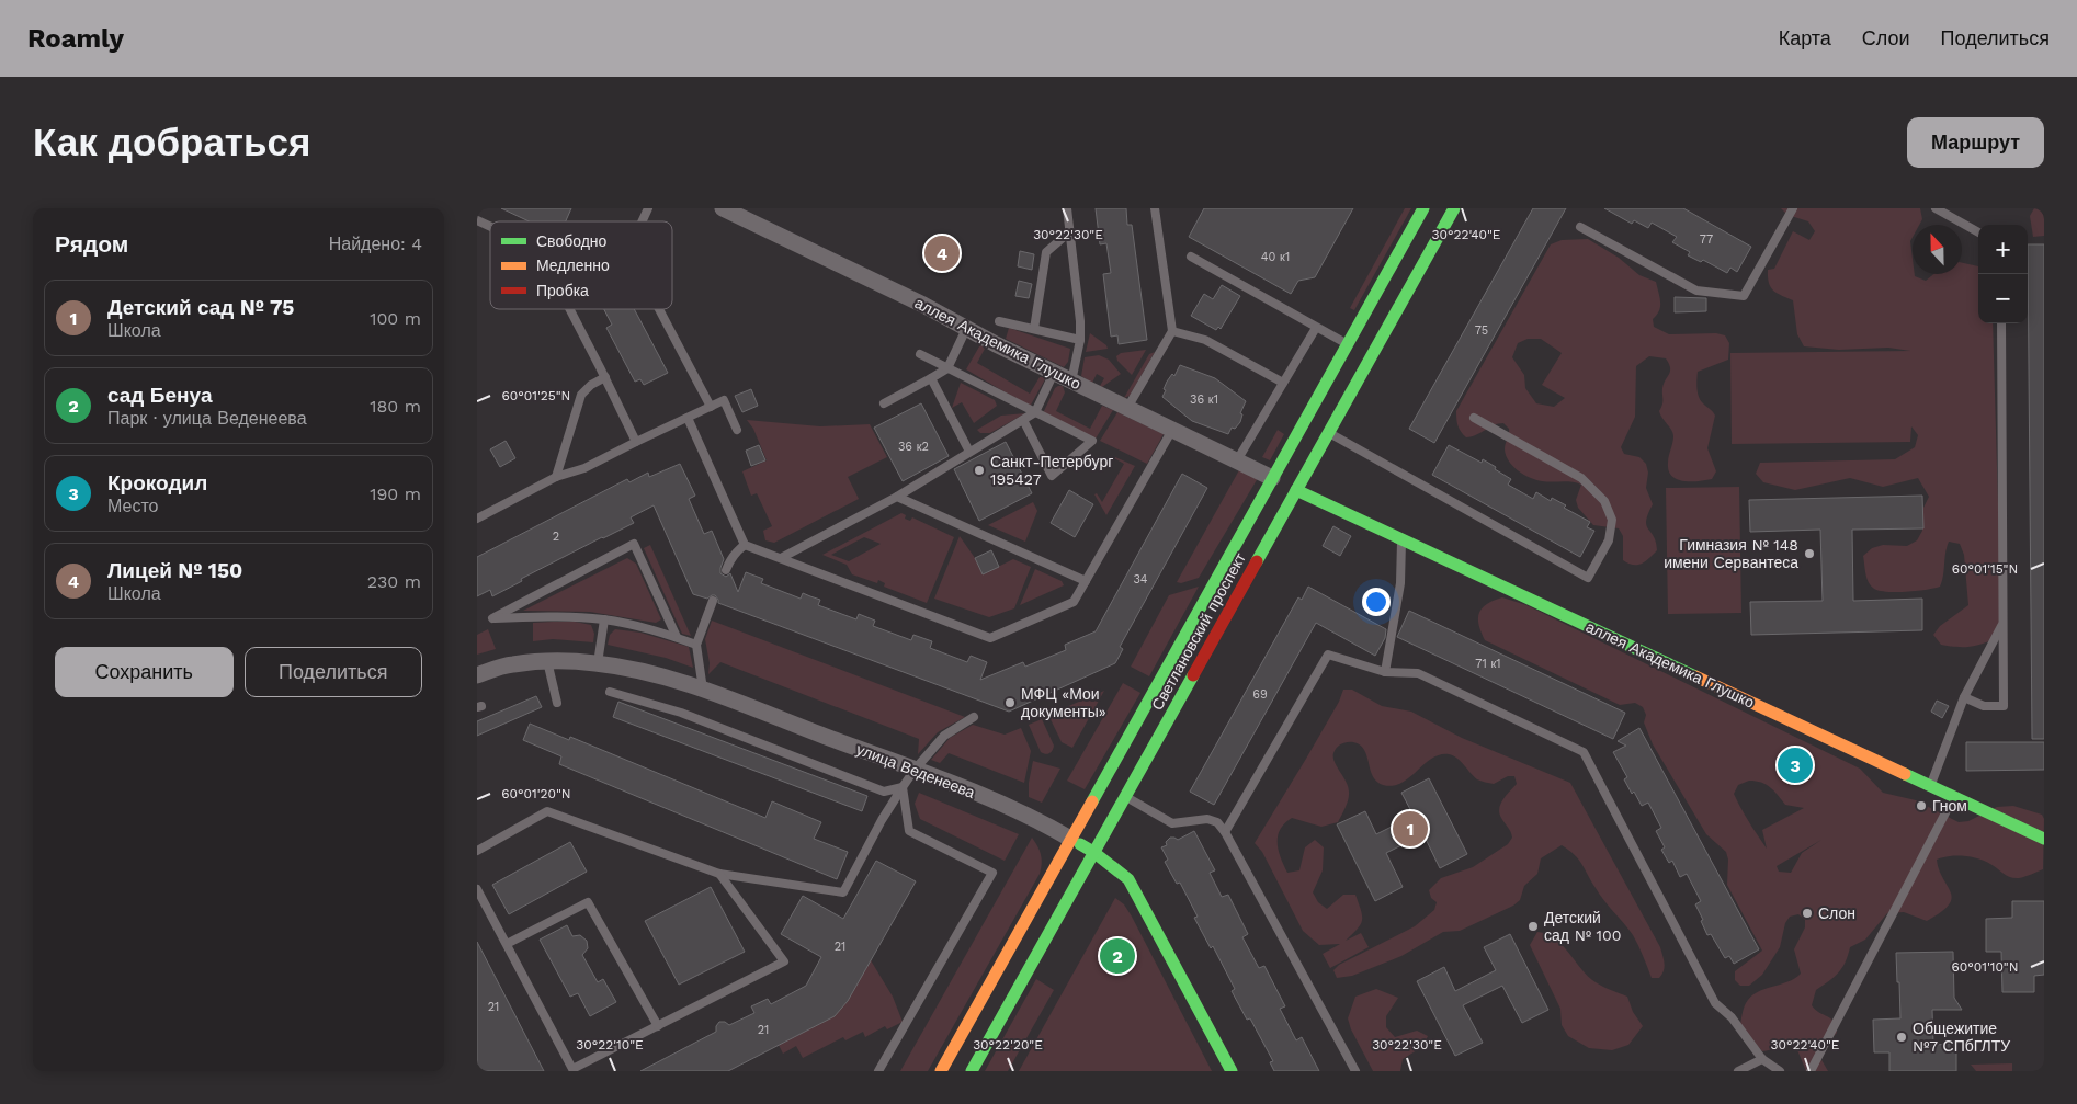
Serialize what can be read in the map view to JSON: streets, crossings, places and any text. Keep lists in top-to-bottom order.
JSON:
{
  "streets": {
    "main road": ["аллея Академика Глушко", "Светлановский проспект", "улица Веденеева"]
  },
  "crossings": [
    ["аллея Академика Глушко", "Светлановский проспект"],
    ["Светлановский проспект", "улица Веденеева"]
  ],
  "places": [
    "Санкт-Петербург 195427",
    "Гимназия № 148 имени Сервантеса",
    "МФЦ «Мои документы»",
    "Гном",
    "Слон",
    "Детский сад № 100",
    "Общежитие №7 СПбГЛТУ"
  ],
  "house_numbers": [
    "77",
    "40 к1",
    "75",
    "36 к1",
    "36 к2",
    "2",
    "34",
    "71 к1",
    "69",
    "21",
    "21",
    "21"
  ],
  "legend": ["Свободно", "Медленно", "Пробка"],
  "north": "top",
  "page": {
    "header": "Roamly",
    "nav": ["Карта", "Слои", "Поделиться"],
    "buttons": [
      "Маршрут",
      ["Сохранить", "Поделиться"]
    ],
    "title": "Как добраться",
    "heading": ["Рядом", "Найдено: 4"],
    "map_buttons": ["+", "−"],
    "pins": [
      "4",
      "3",
      "1",
      "2"
    ],
    "list": [
      {
        "mark": "1",
        "name": "Детский сад № 75",
        "note": "Школа",
        "value": "100 m"
      },
      {
        "mark": "2",
        "name": "сад Бенуа",
        "note": "Парк · улица Веденеева",
        "value": "180 m"
      },
      {
        "mark": "3",
        "name": "Крокодил",
        "note": "Место",
        "value": "190 m"
      },
      {
        "mark": "4",
        "name": "Лицей № 150",
        "note": "Школа",
        "value": "230 m"
      }
    ]
  },
  "coordinates": [
    "30°22'30\"E",
    "30°22'40\"E",
    "60°01'25\"N",
    "60°01'15\"N",
    "60°01'20\"N",
    "60°01'10\"N",
    "30°22'10\"E",
    "30°22'20\"E"
  ]
}
